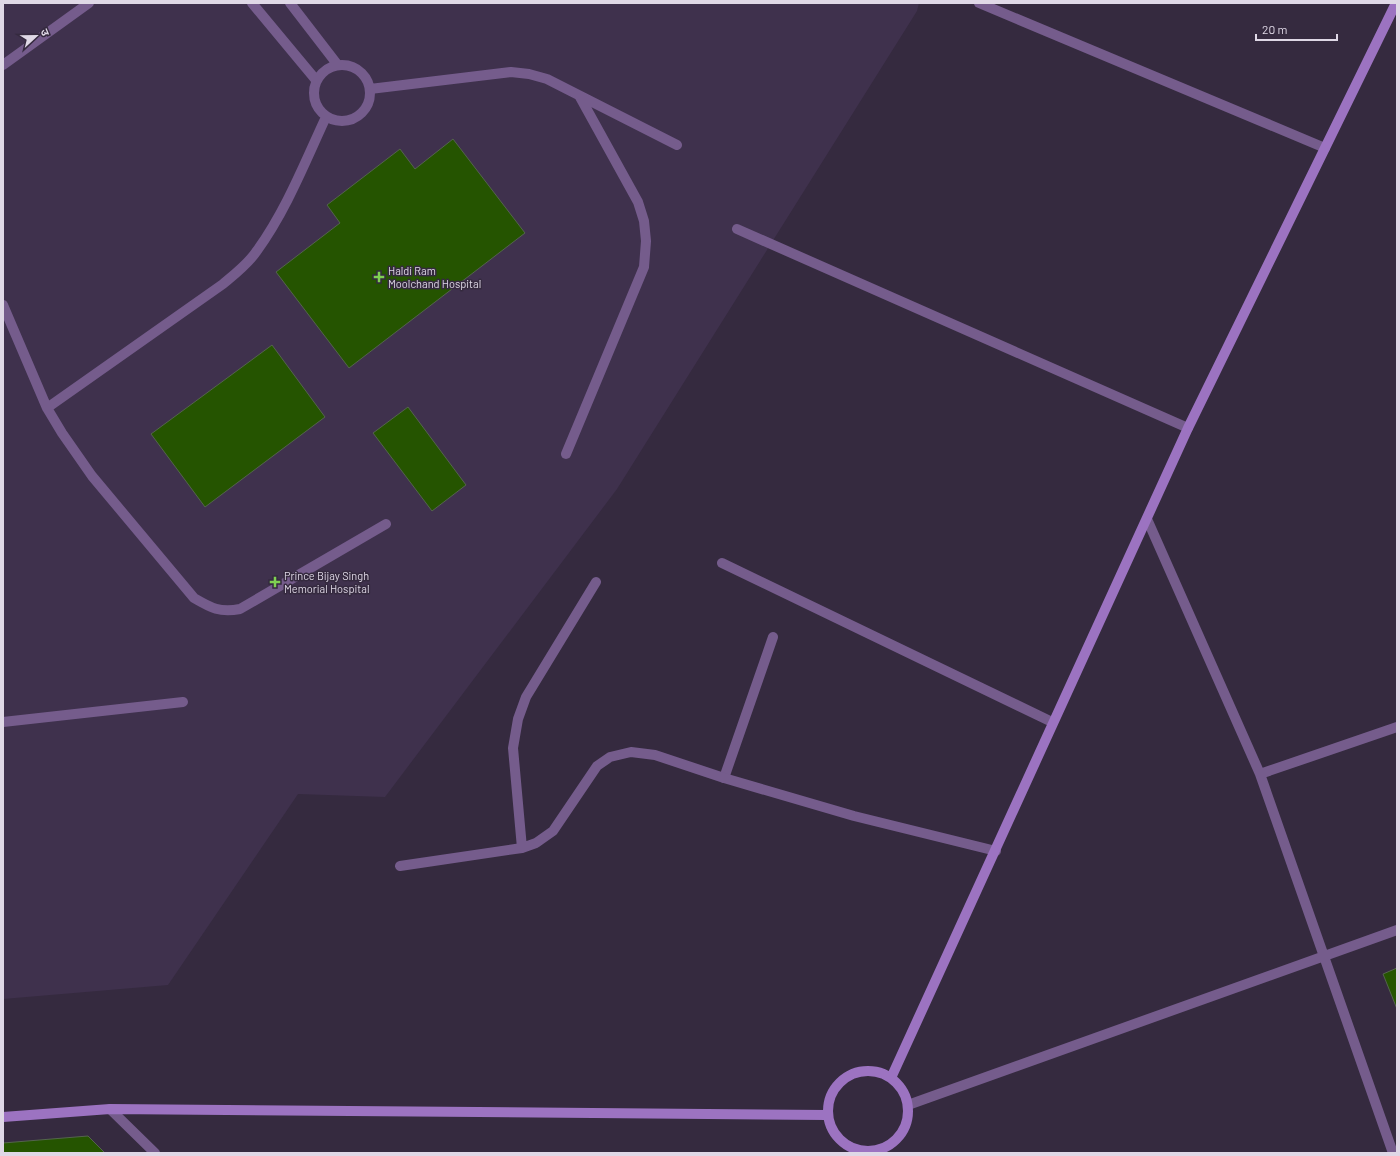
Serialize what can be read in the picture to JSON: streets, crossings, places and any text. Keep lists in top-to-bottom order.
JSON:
{
  "places": {
    "health": ["Haldi Ram Moolchand Hospital", "Prince Bijay Singh Memorial Hospital"]
  },
  "scale_bar": "20 m",
  "north": "right"
}
